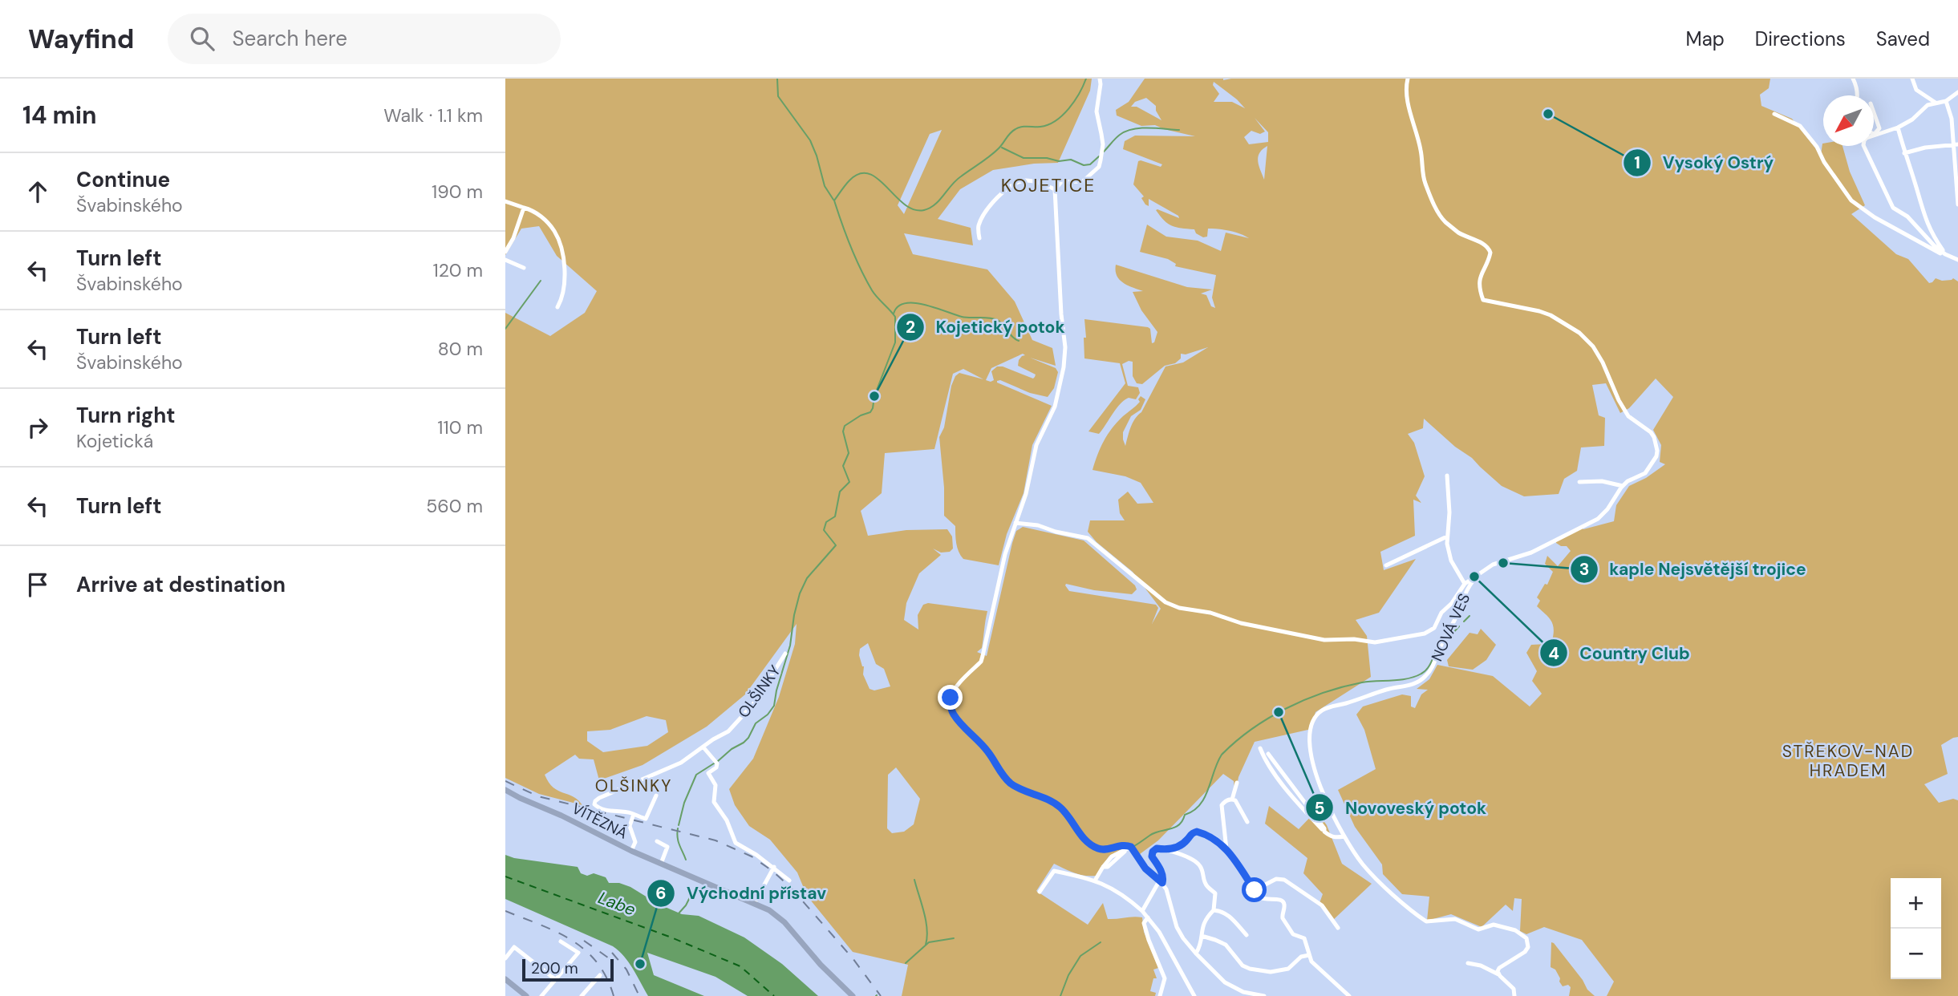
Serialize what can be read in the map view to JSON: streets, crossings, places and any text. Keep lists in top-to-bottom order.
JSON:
{
  "streets": {
    "main road": ["VÍTĚZNÁ"],
    "street": ["NOVÁ VES", "OLŠINKY"]
  },
  "districts": ["KOJETICE", "STŘEKOV-NAD HRADEM", "OLŠINKY"],
  "water": ["Labe"],
  "places": [
    "Vysoký Ostrý",
    "Kojetický potok",
    "kaple Nejsvětější trojice",
    "Country Club",
    "Novoveský potok",
    "Východní přístav"
  ],
  "scale_bar": "200 m",
  "north": "bottom left",
  "page": {
    "header": "Wayfind",
    "search": "Search here",
    "nav": ["Map", "Directions", "Saved"],
    "heading": ["14 min", "Walk · 1.1 km"],
    "list": [
      ["Continue", "Švabinského", "190 m"],
      ["Turn left", "Švabinského", "120 m"],
      ["Turn left", "Švabinského", "80 m"],
      ["Turn right", "Kojetická", "110 m"],
      ["Turn left", "560 m"],
      "Arrive at destination"
    ],
    "map_buttons": ["+", "−"],
    "scale": "200 m"
  }
}
